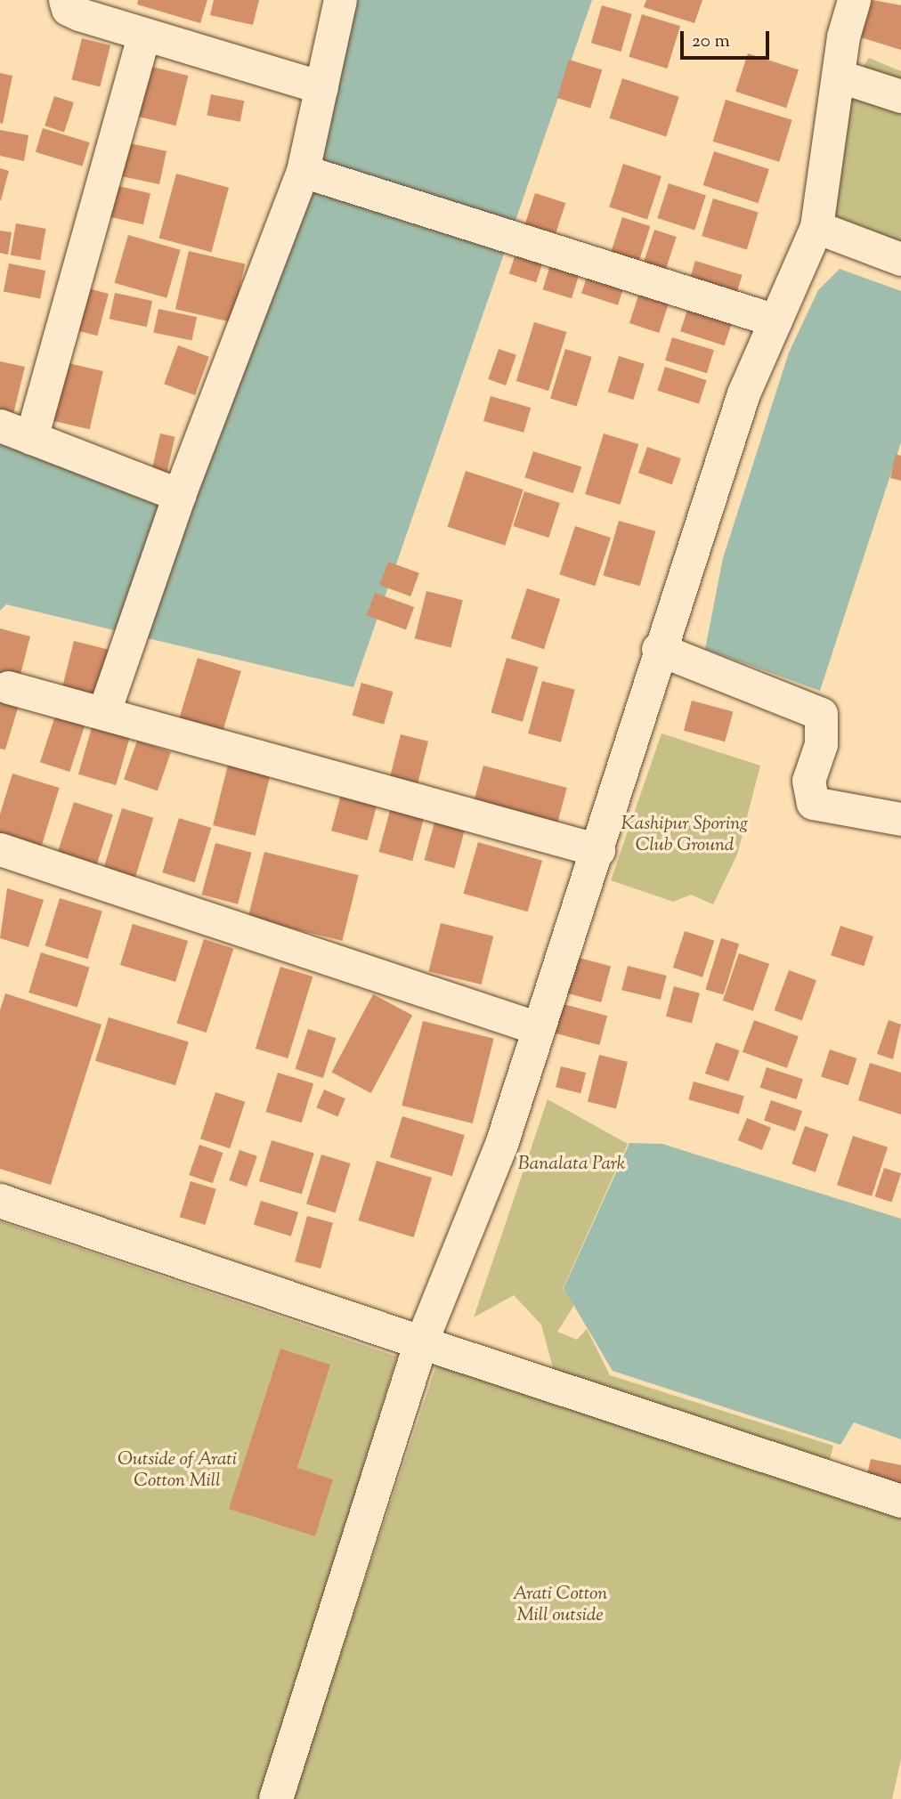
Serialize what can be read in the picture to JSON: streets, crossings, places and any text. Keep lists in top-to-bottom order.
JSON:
{
  "parks": [
    "Kashipur Sporing Club Ground",
    "Banalata Park",
    "Outside of Arati Cotton Mill",
    "Arati Cotton Mill outside"
  ],
  "scale_bar": "20 m"
}
